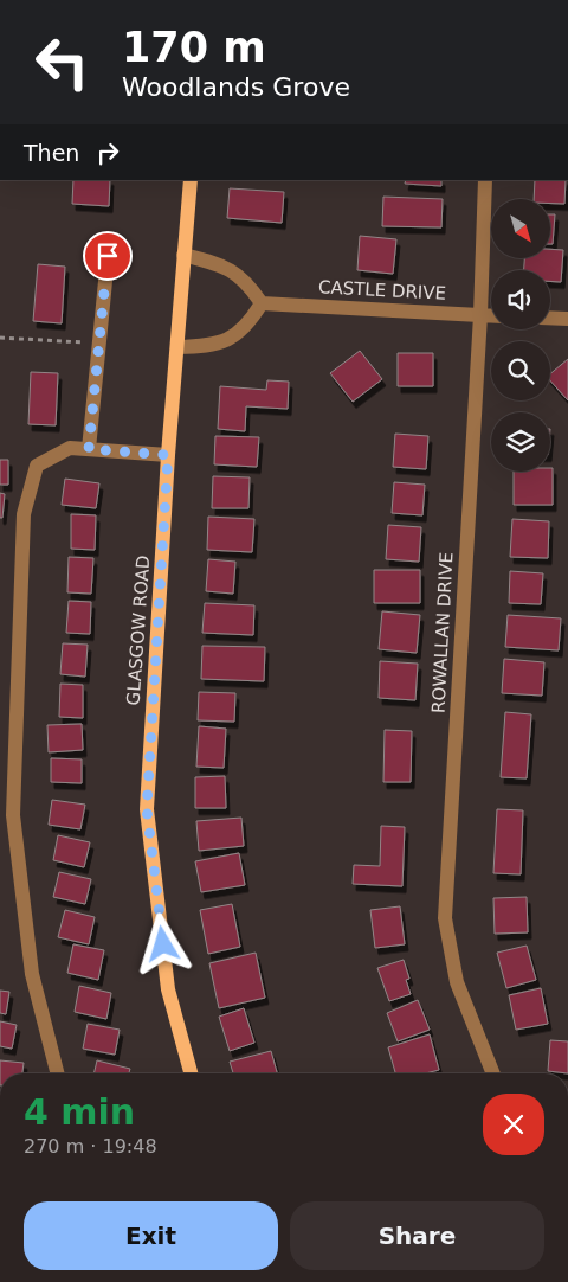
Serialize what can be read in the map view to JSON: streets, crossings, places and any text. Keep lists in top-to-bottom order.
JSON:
{
  "streets": {
    "main road": ["GLASGOW ROAD"],
    "street": ["CASTLE DRIVE", "ROWALLAN DRIVE"]
  },
  "crossings": [
    ["CASTLE DRIVE", "ROWALLAN DRIVE"]
  ],
  "north": "bottom right",
  "page": {
    "turn": ["170 m", "Woodlands Grove"],
    "then": "Then",
    "heading": ["4 min", "270 m · 19:48"],
    "buttons": ["Exit", "Share"]
  }
}
